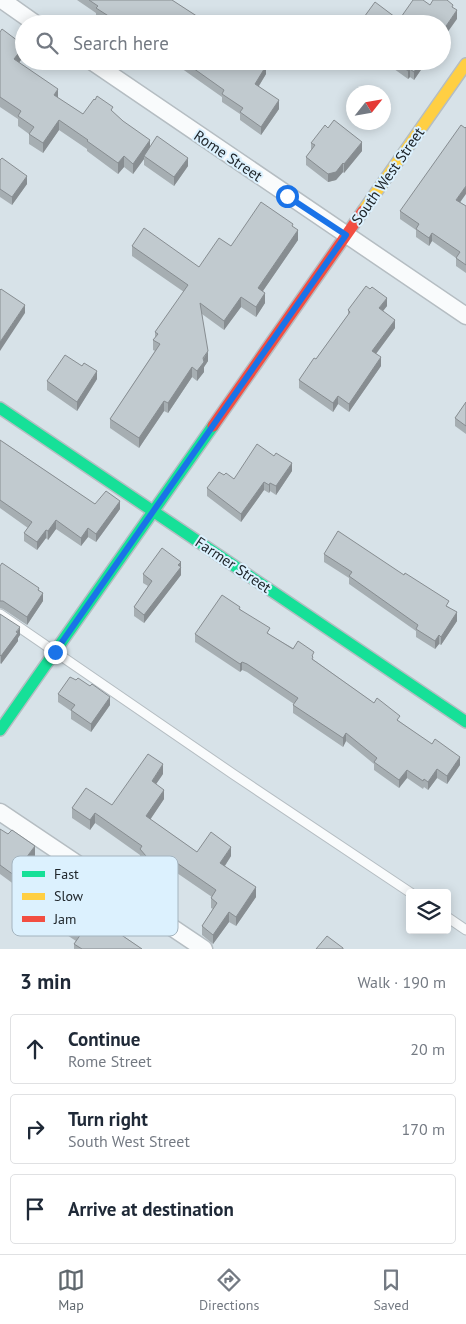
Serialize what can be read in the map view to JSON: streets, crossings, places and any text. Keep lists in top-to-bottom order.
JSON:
{
  "streets": {
    "street": ["Rome Street", "South West Street", "Farmer Street"]
  },
  "crossings": [
    ["Rome Street", "South West Street"],
    ["South West Street", "Farmer Street"]
  ],
  "legend": ["Fast", "Slow", "Jam"],
  "north": "top right",
  "page": {
    "search": "Search here",
    "heading": ["3 min", "Walk · 190 m"],
    "list": [
      ["Continue", "Rome Street", "20 m"],
      ["Turn right", "South West Street", "170 m"],
      "Arrive at destination"
    ],
    "nav": ["Map", "Directions", "Saved"]
  }
}
